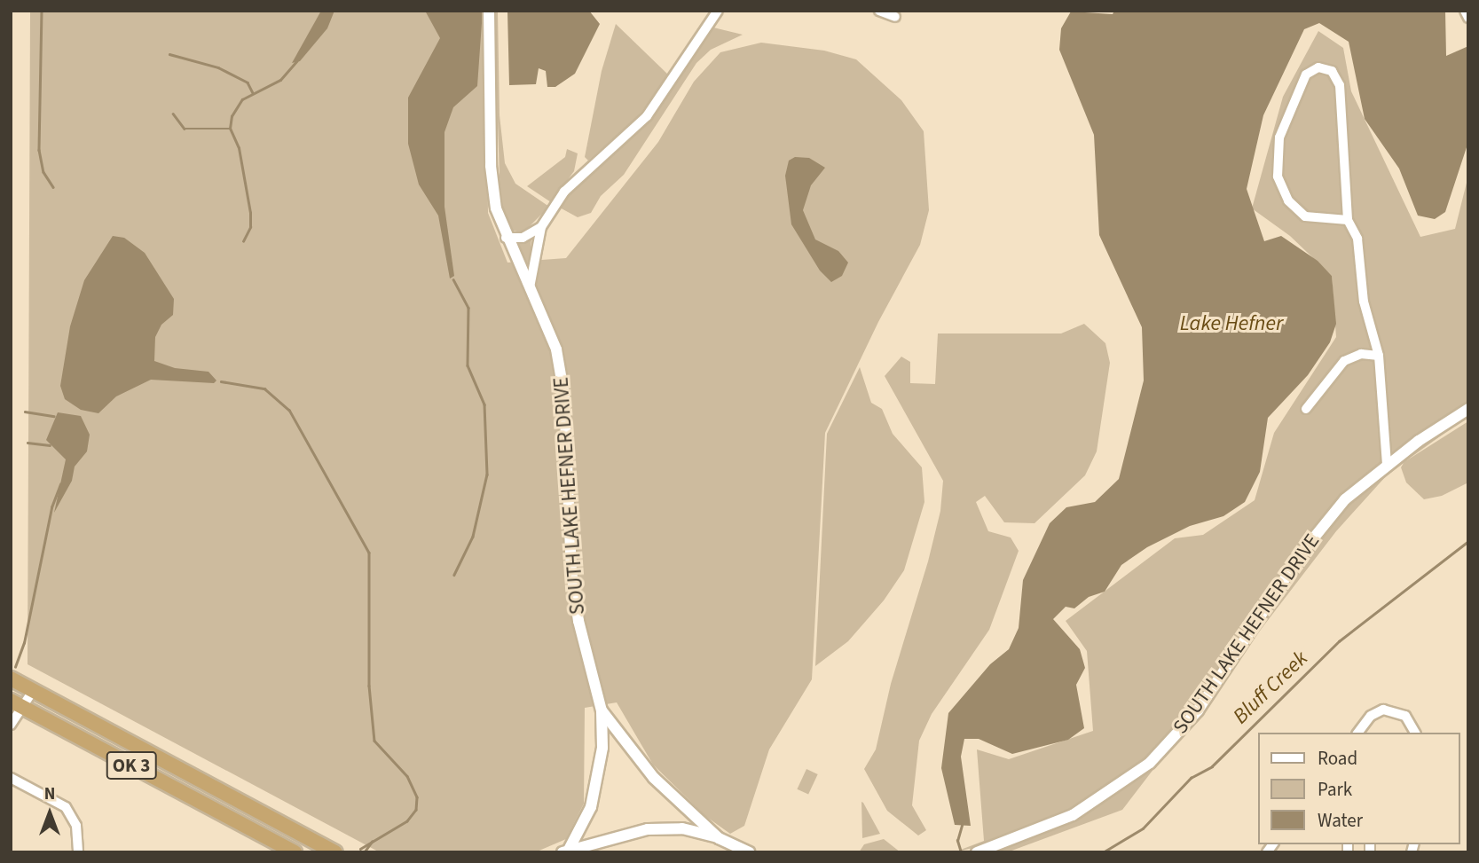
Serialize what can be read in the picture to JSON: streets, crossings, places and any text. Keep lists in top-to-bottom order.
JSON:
{
  "streets": {
    "highway": ["OK 3"],
    "street": ["SOUTH LAKE HEFNER DRIVE"]
  },
  "water": ["Lake Hefner", "Bluff Creek"],
  "legend": ["Road", "Park", "Water"],
  "north": "top"
}
